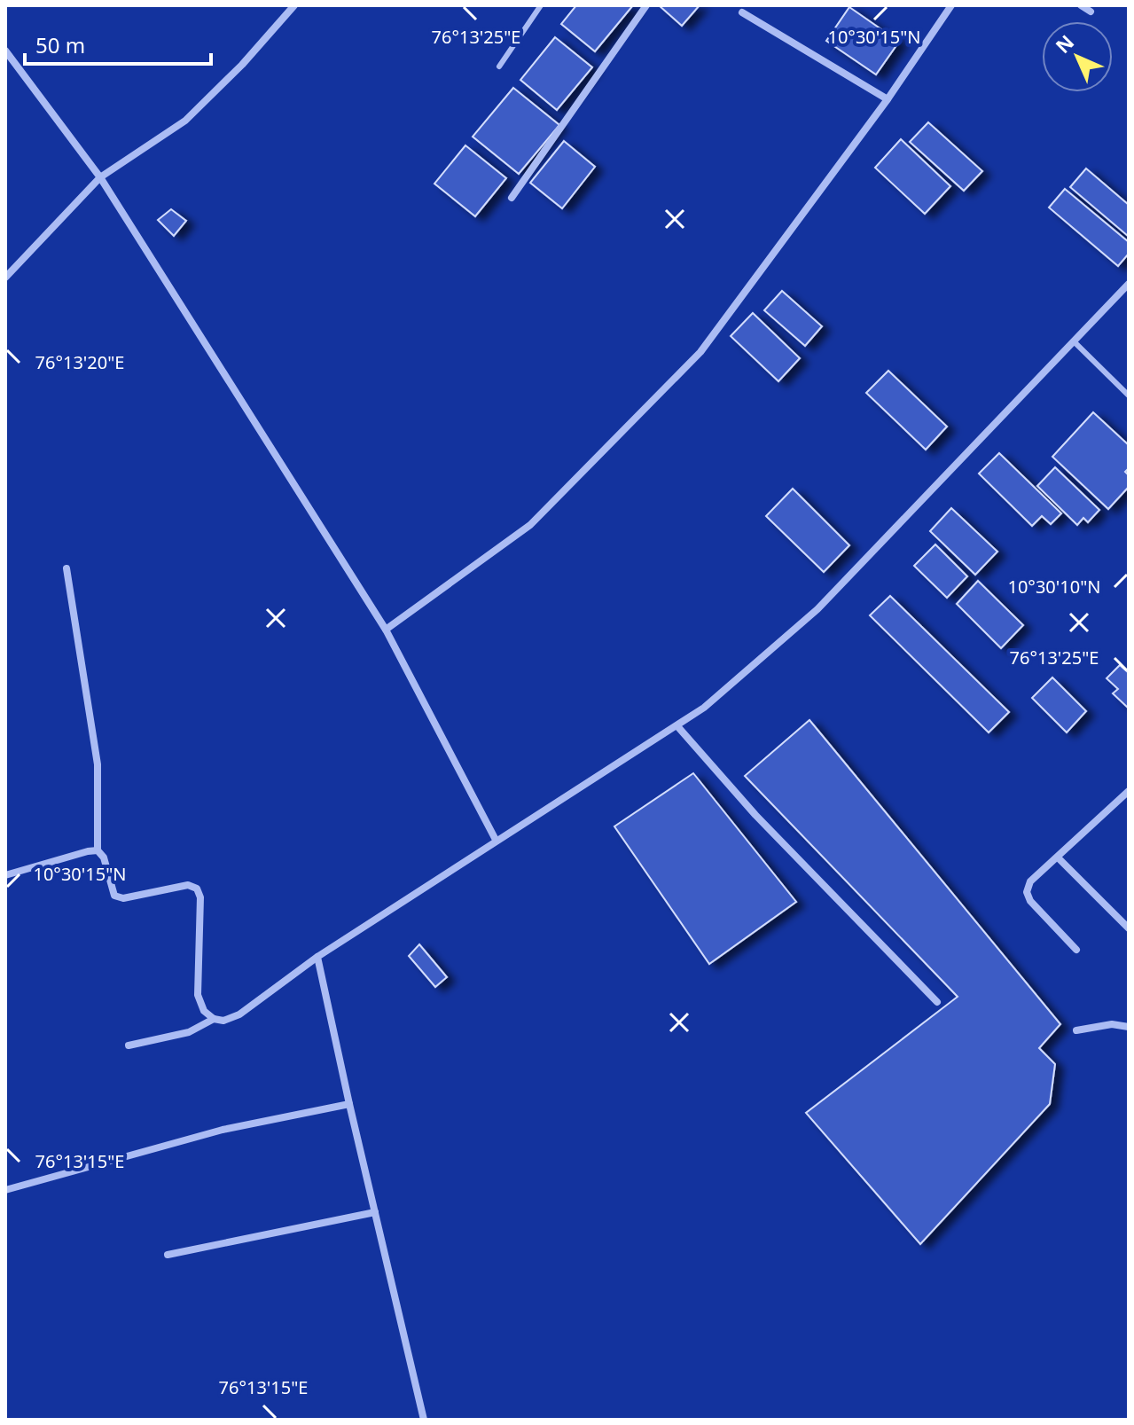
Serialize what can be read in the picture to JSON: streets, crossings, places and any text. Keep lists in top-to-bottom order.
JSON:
{
  "scale_bar": "50 m",
  "north": "top left",
  "coordinates": [
    "76°13'25\"E",
    "10°30'15\"N",
    "76°13'20\"E",
    "10°30'10\"N",
    "76°13'15\"E"
  ]
}
